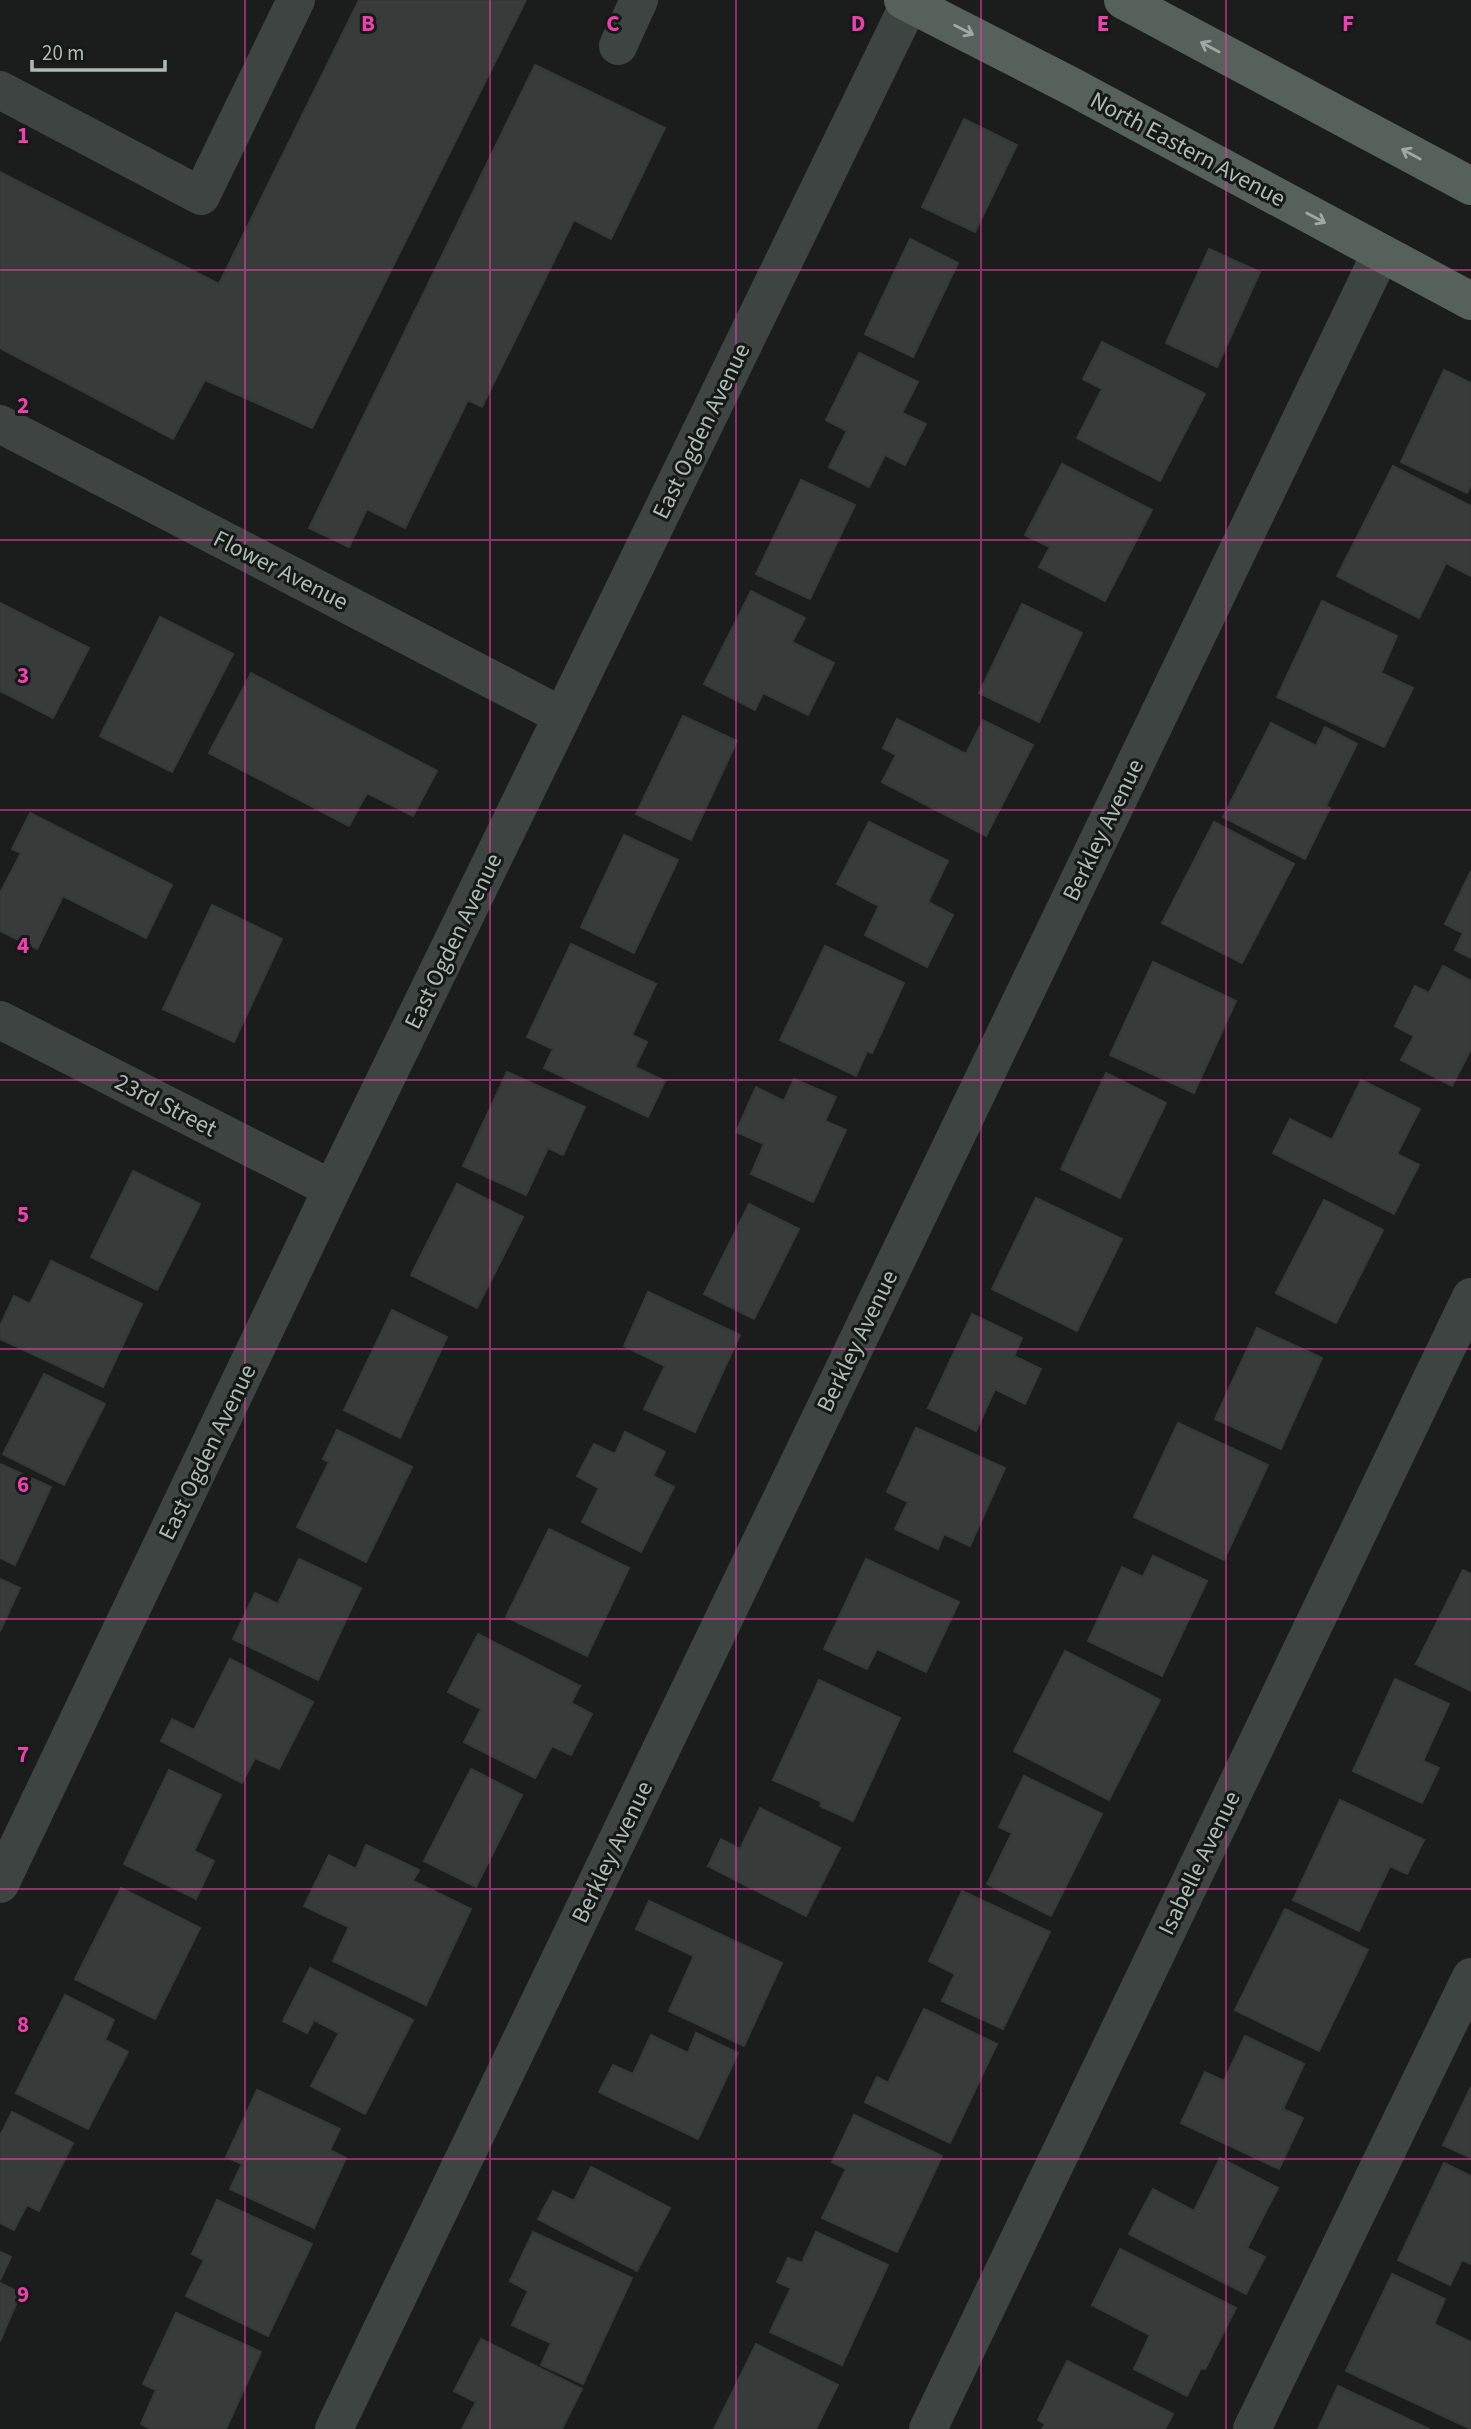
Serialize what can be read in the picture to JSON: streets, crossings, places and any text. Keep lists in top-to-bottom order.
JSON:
{
  "streets": {
    "main road": ["North Eastern Avenue"],
    "street": [
      "East Ogden Avenue",
      "Flower Avenue",
      "Berkley Avenue",
      "23rd Street",
      "Isabelle Avenue"
    ]
  },
  "crossings": [
    ["North Eastern Avenue", "East Ogden Avenue"],
    ["North Eastern Avenue", "Berkley Avenue"],
    ["East Ogden Avenue", "Flower Avenue"],
    ["East Ogden Avenue", "23rd Street"]
  ],
  "scale_bar": "20 m",
  "grid": {
    "columns": [
      "B",
      "C",
      "D",
      "E",
      "F"
    ],
    "rows": [
      "1",
      "2",
      "3",
      "4",
      "5",
      "6",
      "7",
      "8",
      "9"
    ]
  }
}
